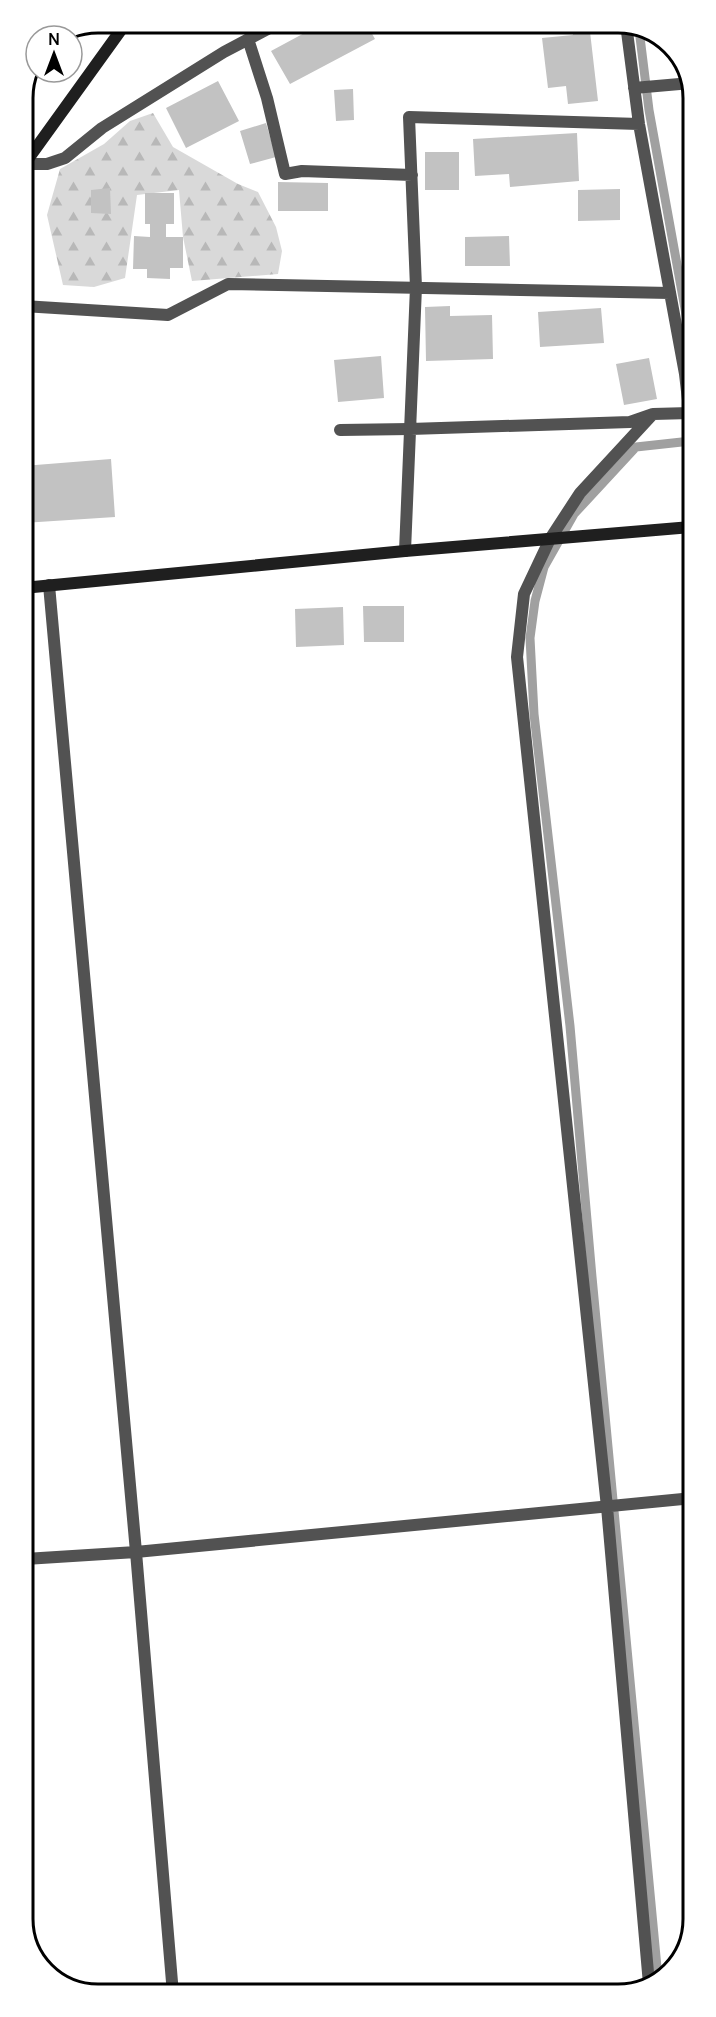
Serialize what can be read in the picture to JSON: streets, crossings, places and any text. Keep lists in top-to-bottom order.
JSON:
{
  "north": "top"
}
